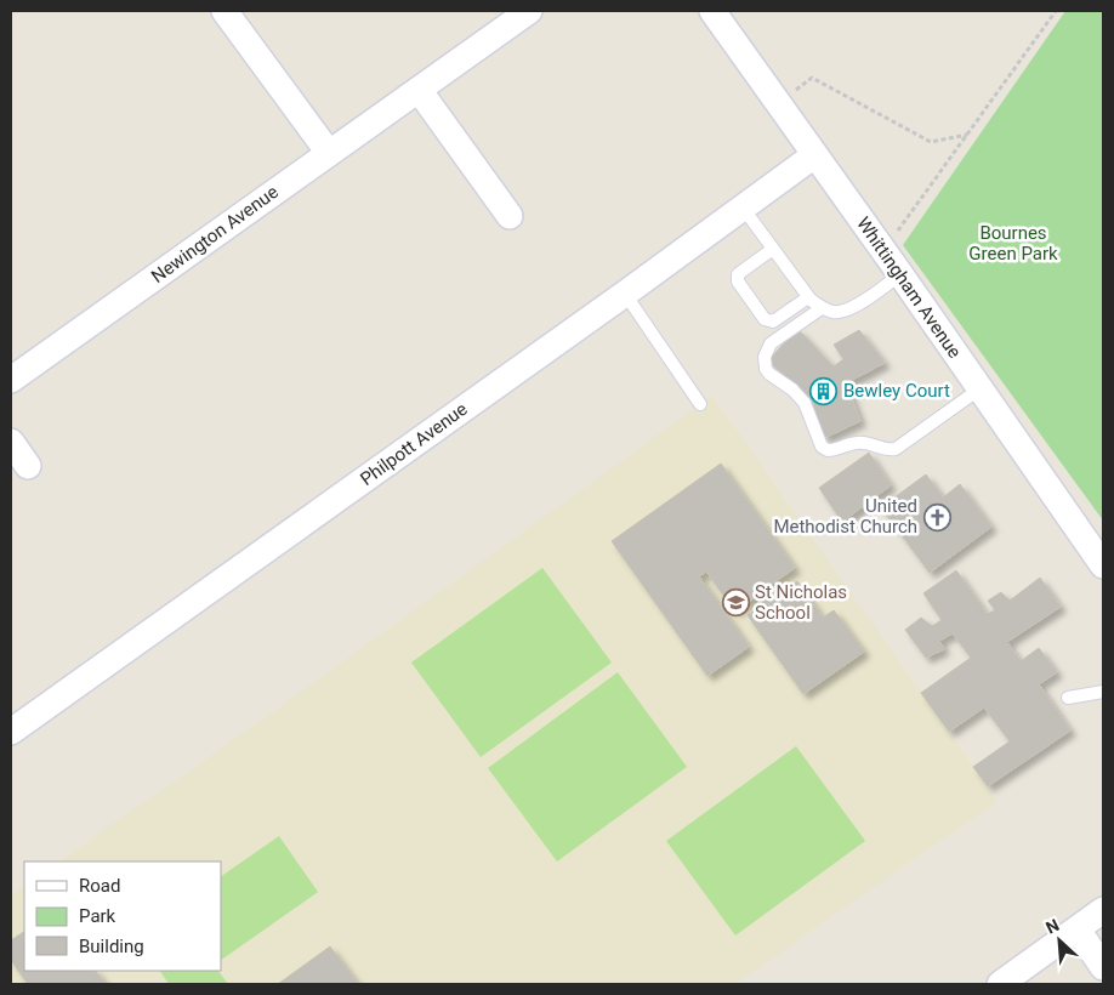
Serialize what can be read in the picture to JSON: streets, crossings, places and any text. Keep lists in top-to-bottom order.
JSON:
{
  "streets": {
    "street": ["Newington Avenue", "Whittingham Avenue", "Philpott Avenue"]
  },
  "crossings": [
    ["Whittingham Avenue", "Philpott Avenue"]
  ],
  "parks": ["Bournes Green Park"],
  "places": {
    "building": ["Bewley Court"],
    "church": ["United Methodist Church"],
    "school or university": ["St Nicholas School"]
  },
  "legend": ["Road", "Park", "Building"],
  "north": "top left"
}
